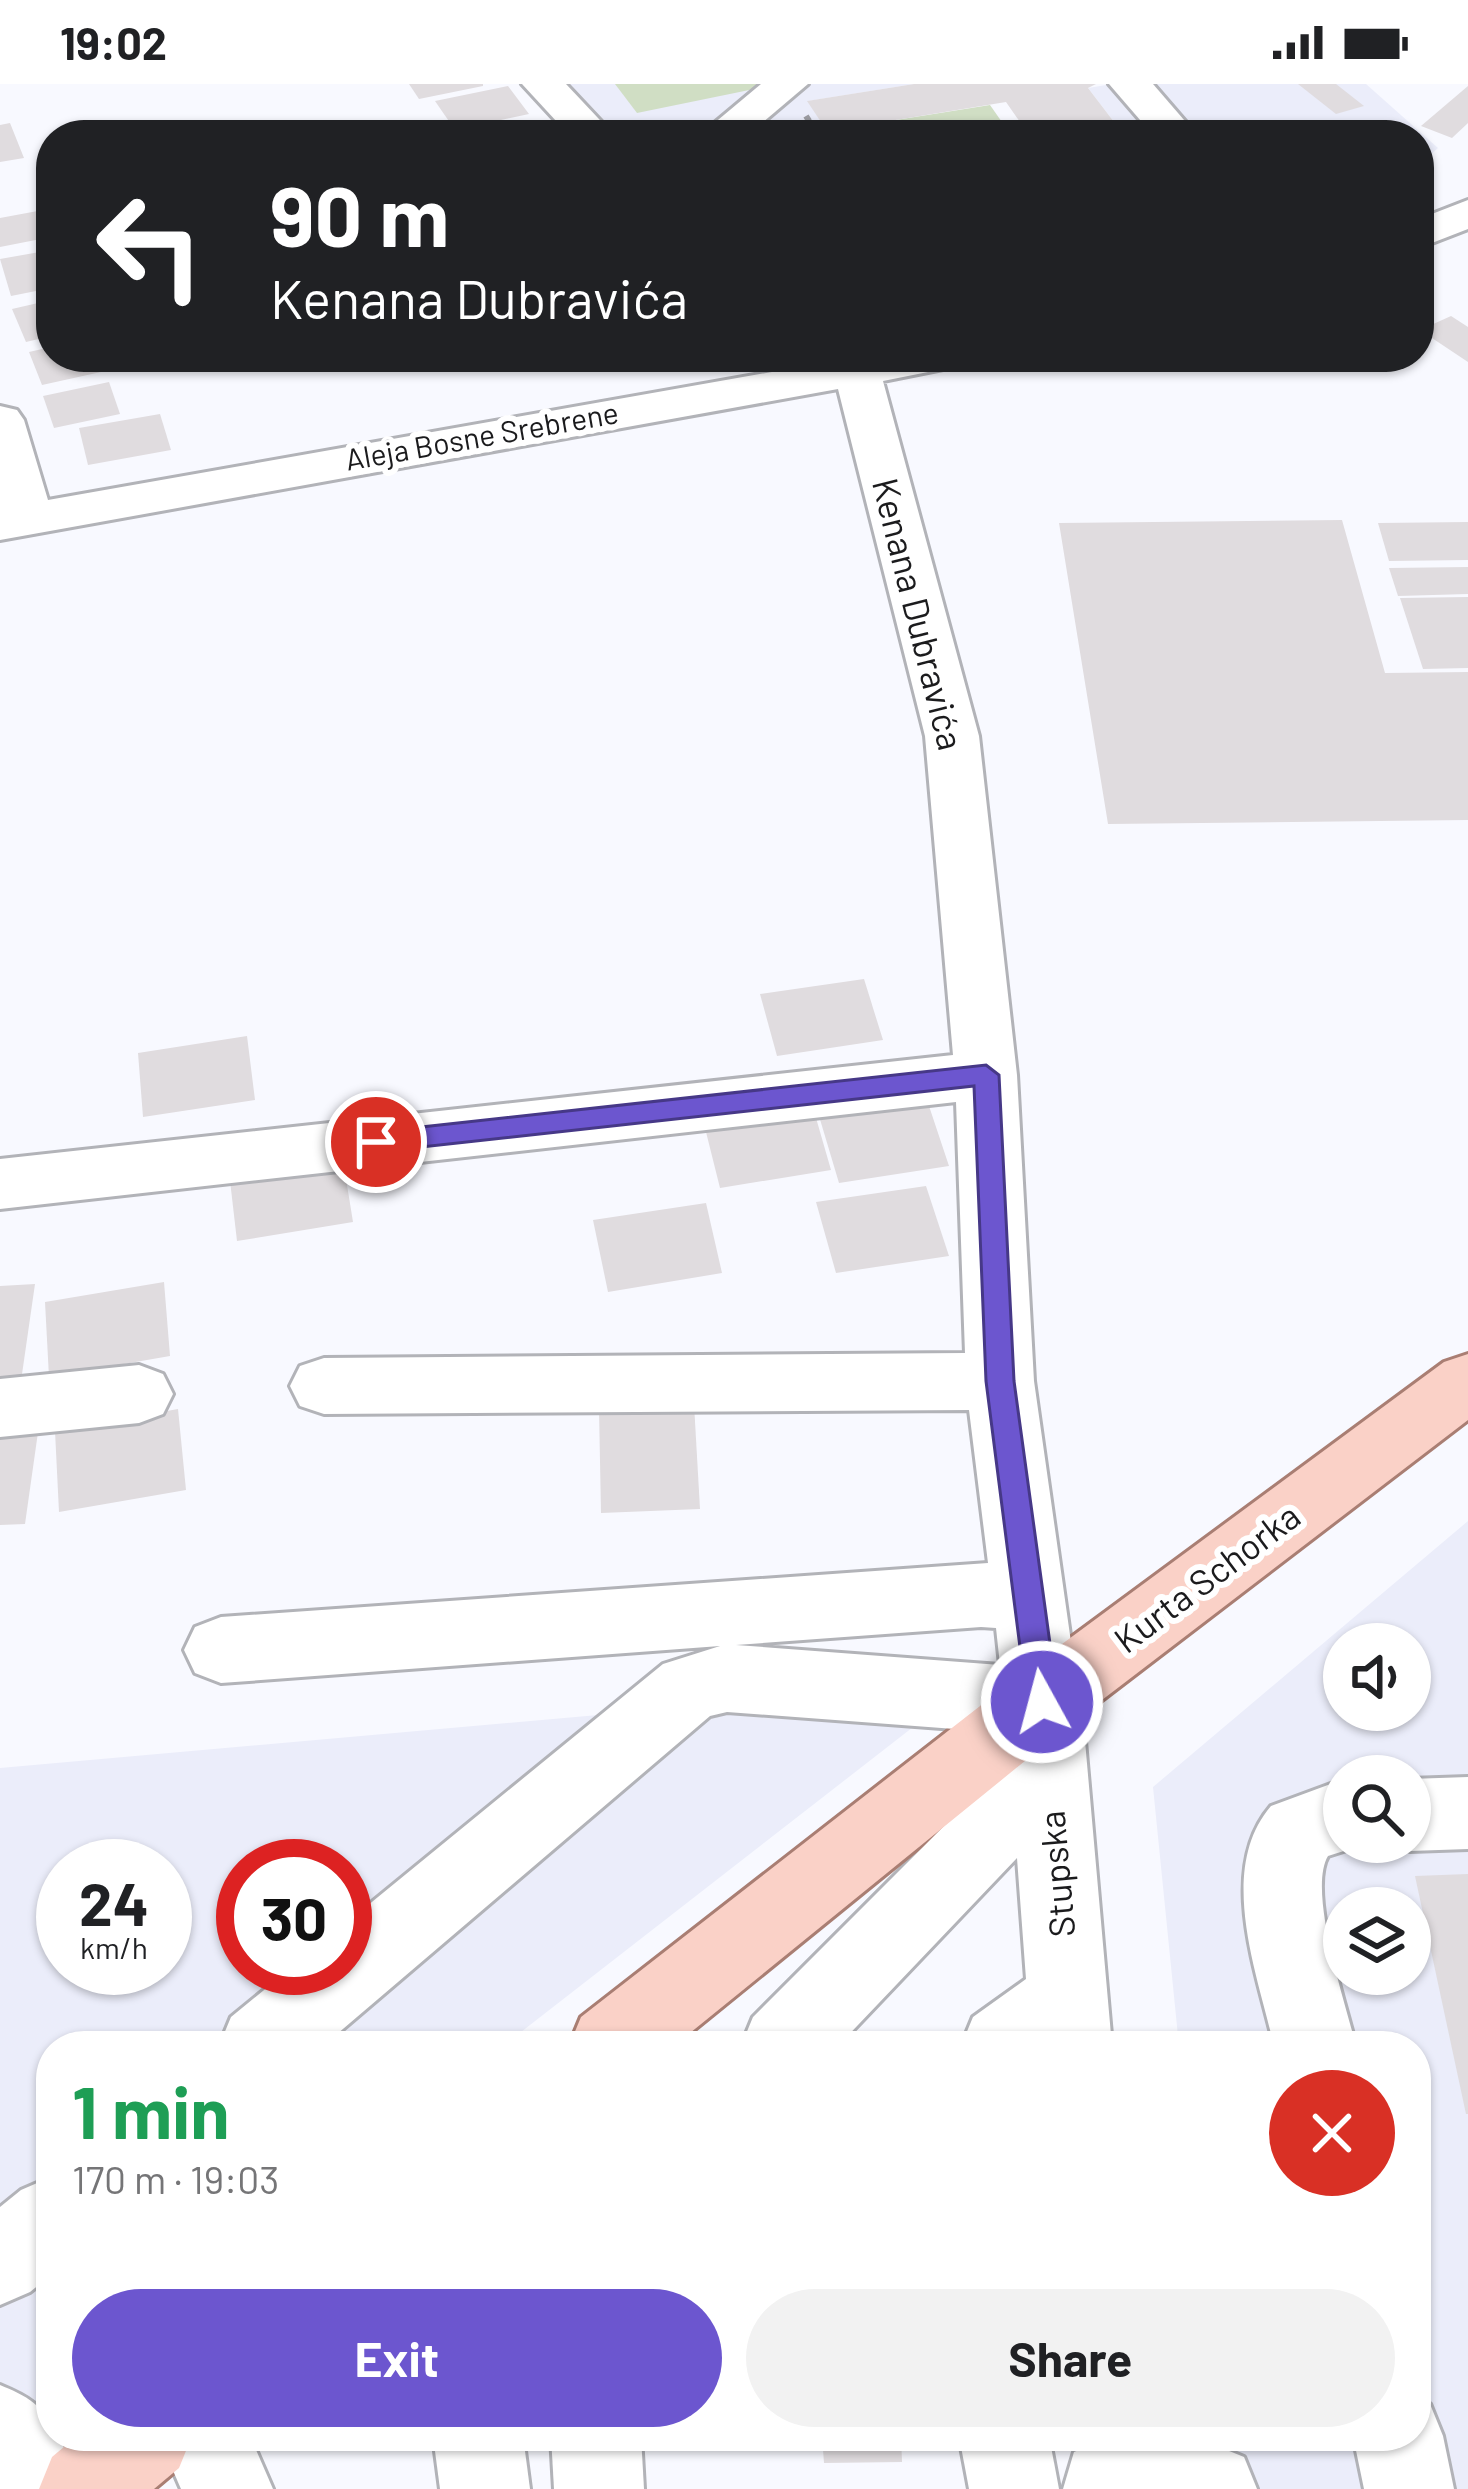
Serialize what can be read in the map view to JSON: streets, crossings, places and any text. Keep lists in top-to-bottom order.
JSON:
{
  "streets": {
    "main road": ["Kurta Schorka"],
    "street": ["Aleja Bosne Srebrene", "Kenana Dubravića", "Stupska"]
  },
  "crossings": [
    ["Kenana Dubravića", "Kurta Schorka"],
    ["Kenana Dubravića", "Stupska"],
    ["Kurta Schorka", "Stupska"]
  ],
  "page": {
    "status": "19:02",
    "turn": ["90 m", "Kenana Dubravića"],
    "speed": "24 km/h",
    "limit": "30",
    "heading": ["1 min", "170 m · 19:03"],
    "buttons": ["Exit", "Share"]
  }
}
